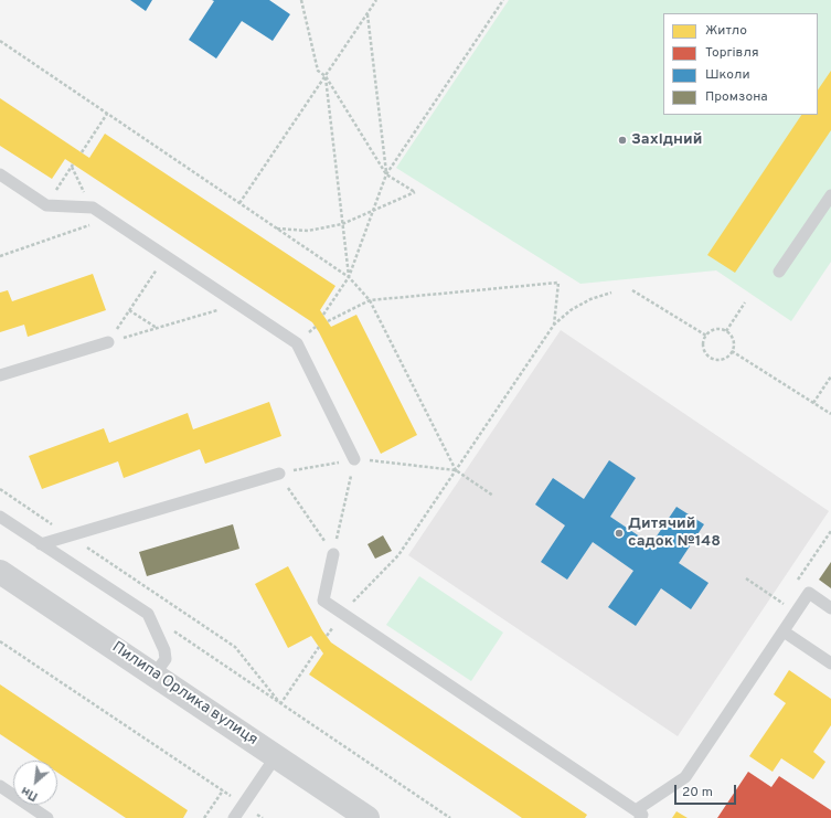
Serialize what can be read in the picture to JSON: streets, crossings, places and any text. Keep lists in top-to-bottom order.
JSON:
{
  "streets": {
    "street": ["Пилипа Орлика вулиця"]
  },
  "places": ["Західний", "Дитячий садок №148"],
  "legend": [
    "Житло",
    "Торгівля",
    "Школи",
    "Промзона"
  ],
  "scale_bar": "20 m",
  "north": "bottom left"
}
